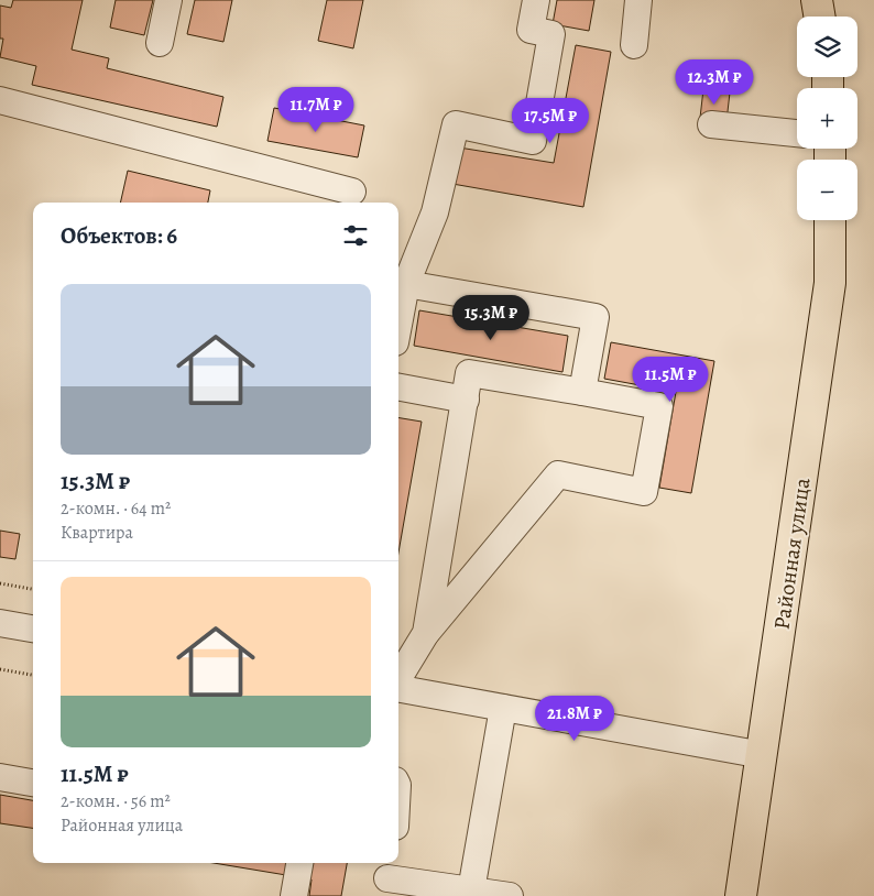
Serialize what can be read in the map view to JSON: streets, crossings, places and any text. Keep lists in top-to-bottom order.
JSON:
{
  "streets": {
    "main road": ["Районная улица"]
  },
  "page": {
    "map_buttons": ["+", "−"],
    "price": [
      "12.3M ₽",
      "11.7M ₽",
      "17.5M ₽",
      "15.3M ₽",
      "11.5M ₽",
      "21.8M ₽"
    ],
    "heading": "Объектов: 6",
    "list": [
      {
        "name": "15.3M ₽",
        "note": "2-комн. · 64 m² · Квартира"
      },
      {
        "name": "11.5M ₽",
        "note": "2-комн. · 56 m² · Районная улица"
      }
    ]
  }
}
